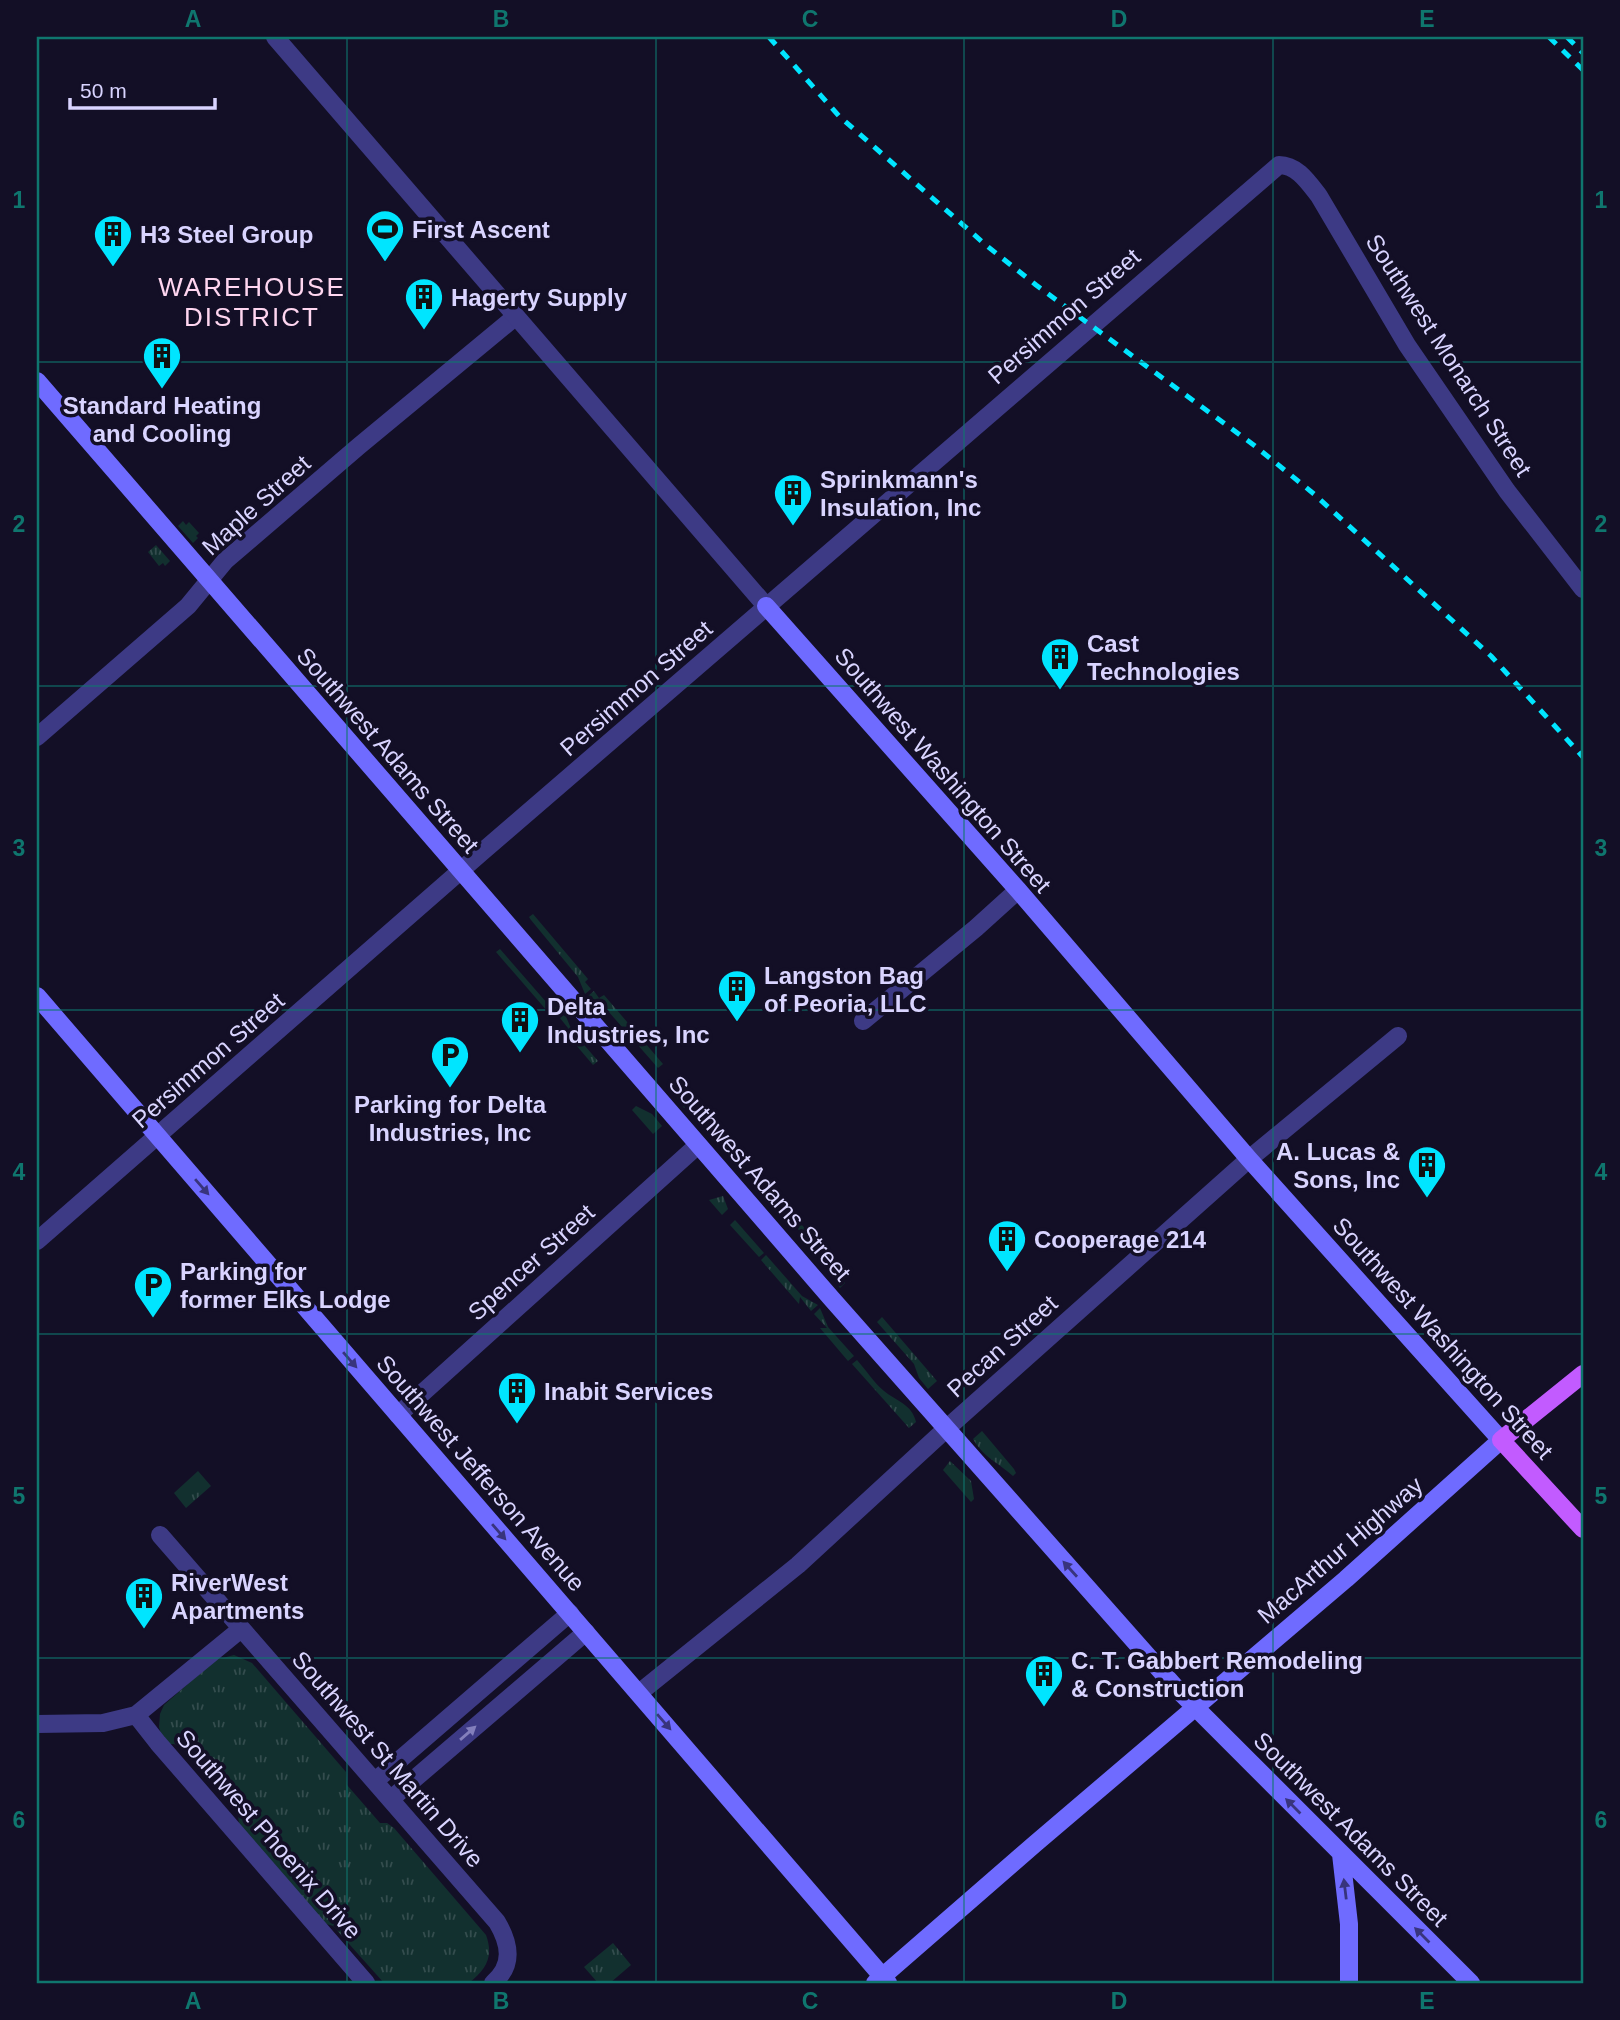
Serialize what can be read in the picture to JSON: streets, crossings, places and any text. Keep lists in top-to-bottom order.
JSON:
{
  "streets": {
    "main road": [
      "Southwest Adams Street",
      "Southwest Washington Street",
      "Southwest Jefferson Avenue",
      "MacArthur Highway"
    ],
    "street": [
      "Persimmon Street",
      "Southwest Monarch Street",
      "Maple Street",
      "Spencer Street",
      "Pecan Street",
      "Southwest St Martin Drive",
      "Southwest Phoenix Drive"
    ]
  },
  "crossings": [
    ["Persimmon Street", "Southwest Monarch Street"],
    ["Persimmon Street", "Southwest Adams Street"],
    ["Persimmon Street", "Southwest Washington Street"],
    ["Persimmon Street", "Southwest Jefferson Avenue"],
    ["Maple Street", "Southwest Adams Street"],
    ["Maple Street", "Southwest Washington Street"],
    ["Southwest Adams Street", "Spencer Street"],
    ["Southwest Adams Street", "Pecan Street"],
    ["Southwest Adams Street", "MacArthur Highway"],
    ["Southwest Washington Street", "Pecan Street"],
    ["Southwest Washington Street", "MacArthur Highway"],
    ["Spencer Street", "Southwest Jefferson Avenue"],
    ["Pecan Street", "Southwest Jefferson Avenue"],
    ["Southwest Jefferson Avenue", "MacArthur Highway"]
  ],
  "one_way": ["Southwest Adams Street", "Southwest Jefferson Avenue"],
  "districts": ["WAREHOUSE DISTRICT"],
  "places": {
    "sports": ["First Ascent"],
    "building": [
      "H3 Steel Group",
      "Hagerty Supply",
      "Standard Heating and Cooling",
      "Sprinkmann's Insulation, Inc",
      "Cast Technologies",
      "Langston Bag of Peoria, LLC",
      "Delta Industries, Inc",
      "A. Lucas & Sons, Inc",
      "Cooperage 214",
      "Inabit Services",
      "RiverWest Apartments",
      "C. T. Gabbert Remodeling & Construction"
    ],
    "parking": ["Parking for Delta Industries, Inc", "Parking for former Elks Lodge"]
  },
  "scale_bar": "50 m",
  "grid": {
    "columns": [
      "A",
      "B",
      "C",
      "D",
      "E"
    ],
    "rows": [
      "1",
      "2",
      "3",
      "4",
      "5",
      "6"
    ]
  }
}
